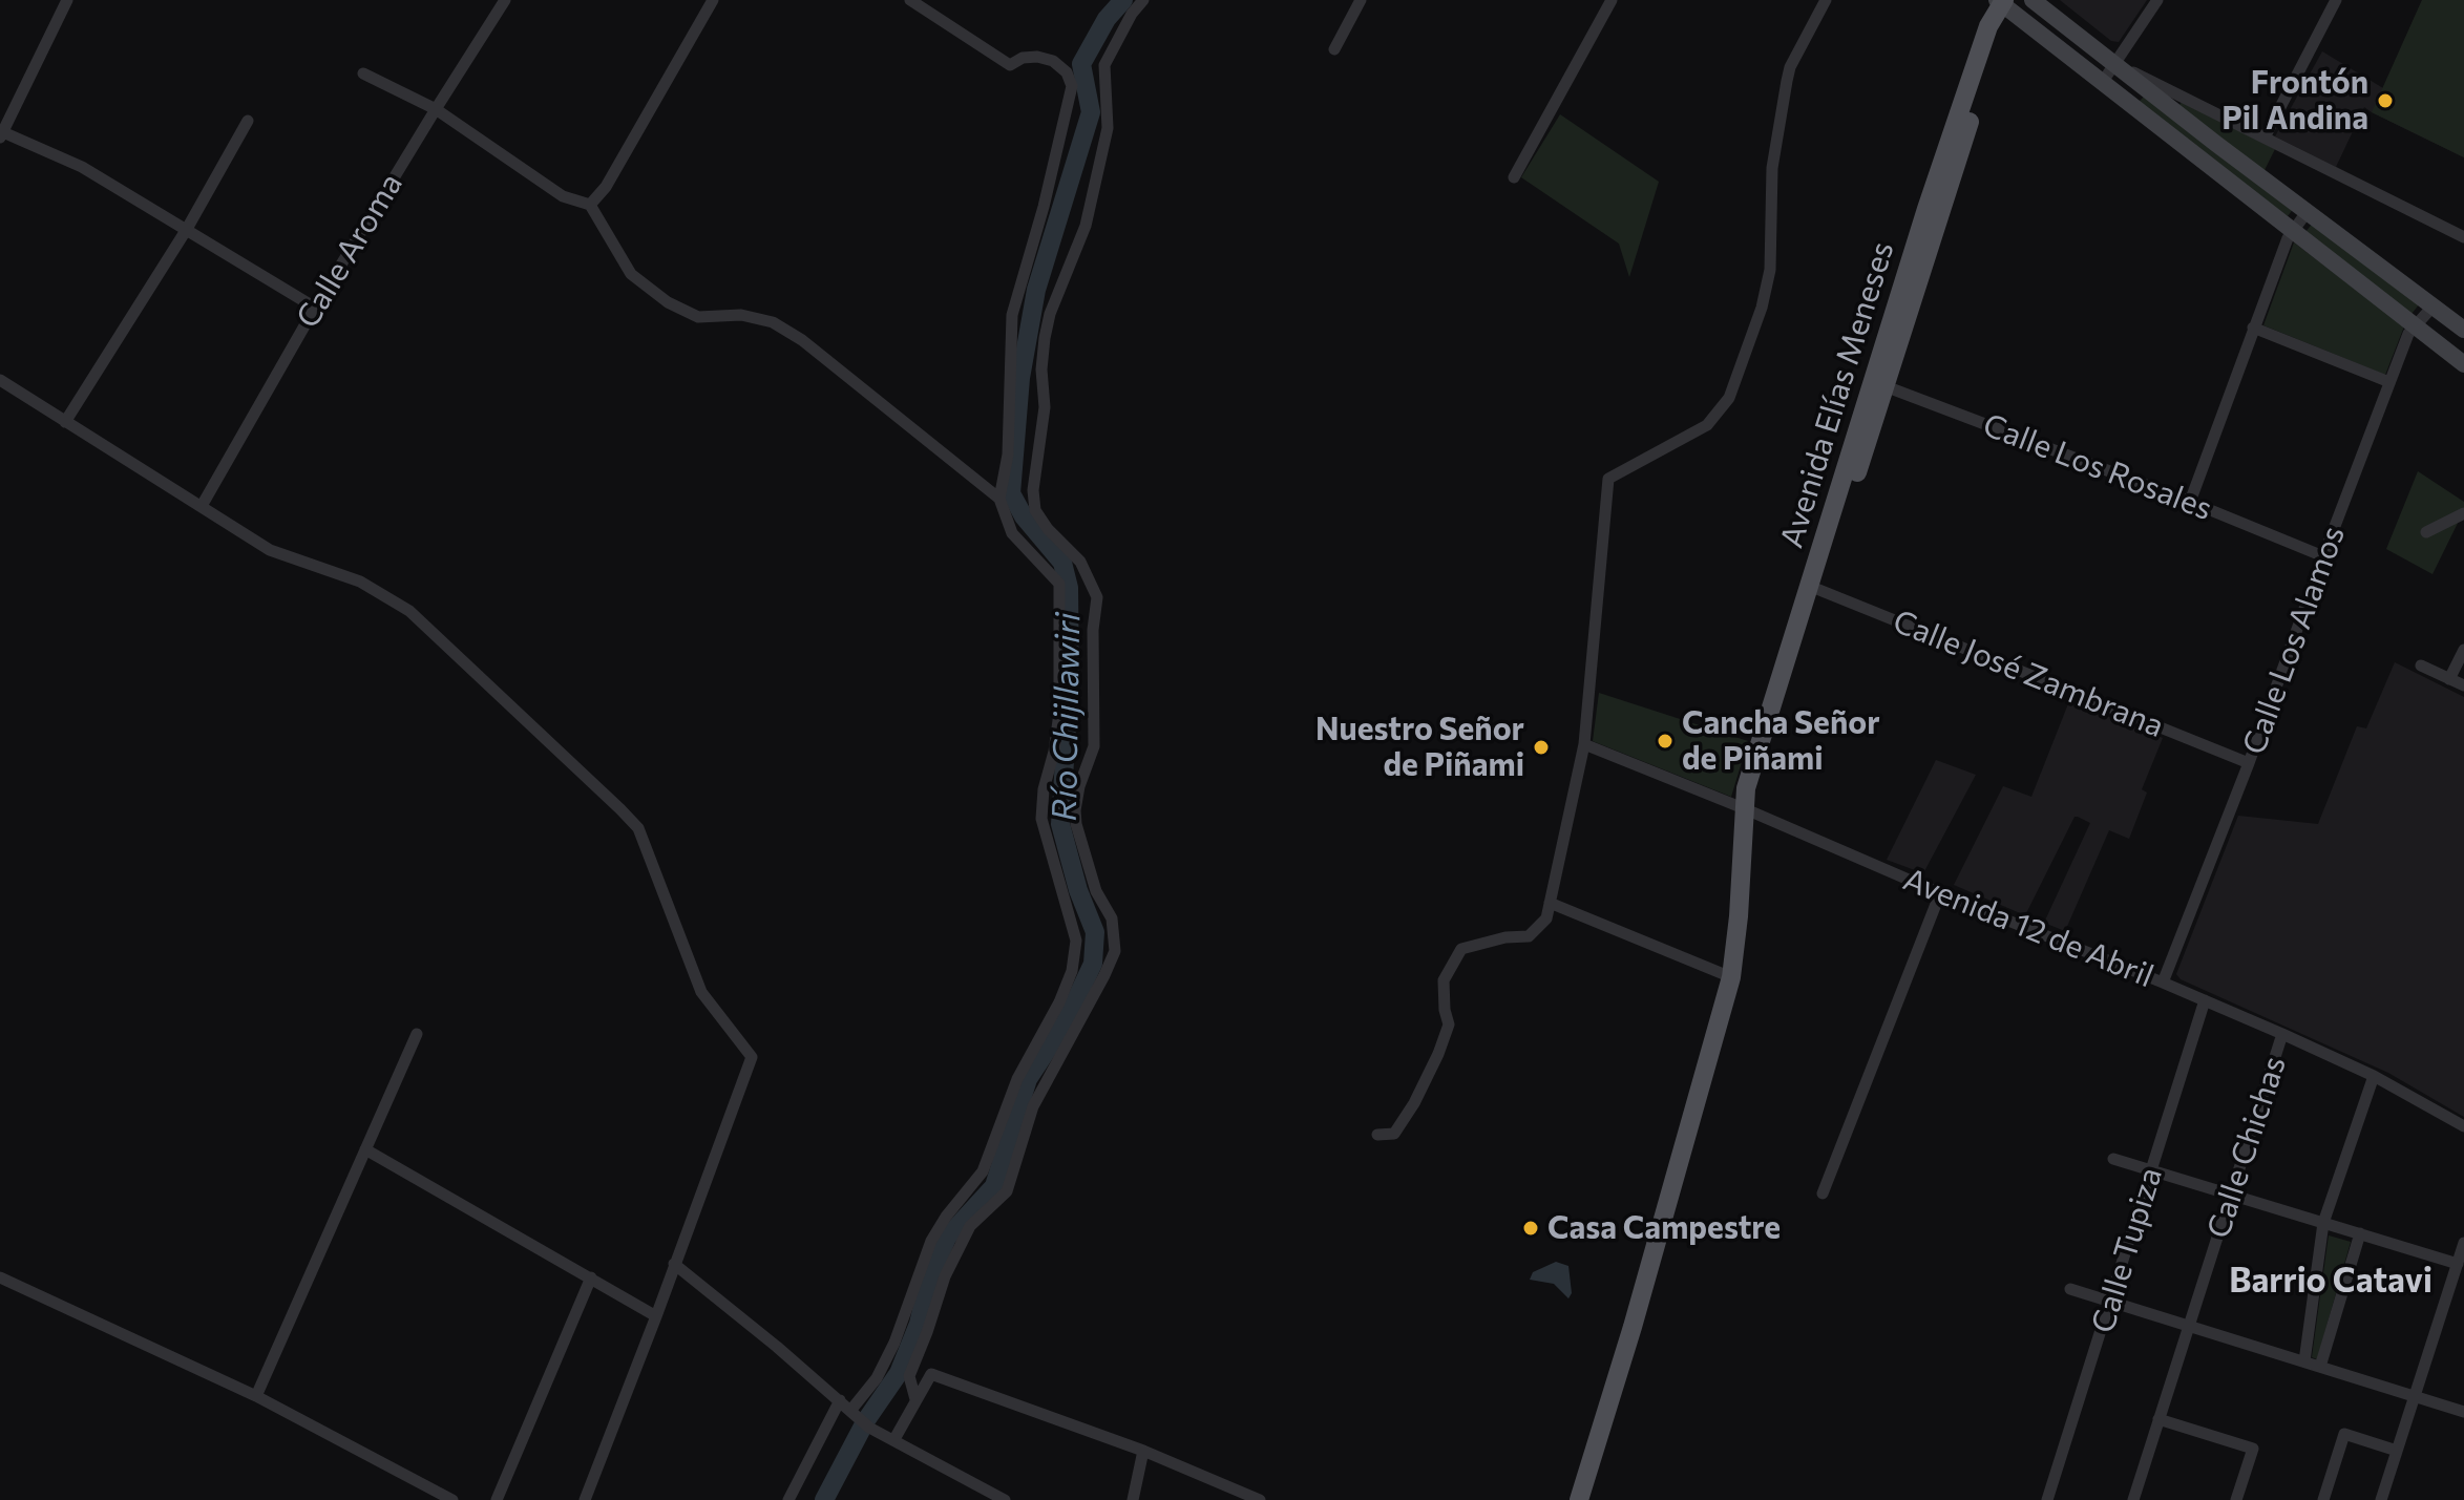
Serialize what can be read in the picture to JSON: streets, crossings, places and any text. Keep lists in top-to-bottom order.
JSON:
{
  "streets": {
    "main road": ["Avenida Elías Meneses"],
    "street": [
      "Calle Aroma",
      "Calle Los Rosales",
      "Calle Los Alamos",
      "Calle José Zambrana",
      "Avenida 12 de Abril",
      "Calle Chichas",
      "Calle Tupiza"
    ]
  },
  "crossings": [
    ["Avenida Elías Meneses", "Calle Los Rosales"],
    ["Avenida Elías Meneses", "Calle José Zambrana"],
    ["Avenida Elías Meneses", "Avenida 12 de Abril"],
    ["Calle Los Rosales", "Calle Los Alamos"],
    ["Calle Los Alamos", "Calle José Zambrana"],
    ["Calle Los Alamos", "Avenida 12 de Abril"],
    ["Avenida 12 de Abril", "Calle Chichas"],
    ["Avenida 12 de Abril", "Calle Tupiza"]
  ],
  "districts": ["Barrio Catavi"],
  "water": ["Río Chijllawiri"],
  "places": [
    "Frontón Pil Andina",
    "Cancha Señor de Piñami",
    "Nuestro Señor de Piñami",
    "Casa Campestre"
  ]
}
